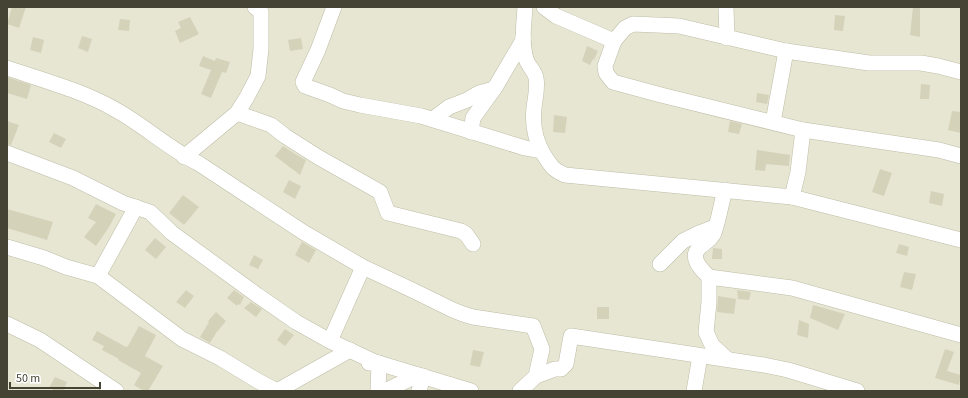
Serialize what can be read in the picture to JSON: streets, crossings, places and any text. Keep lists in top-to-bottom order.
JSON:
{
  "scale_bar": "50 m"
}
